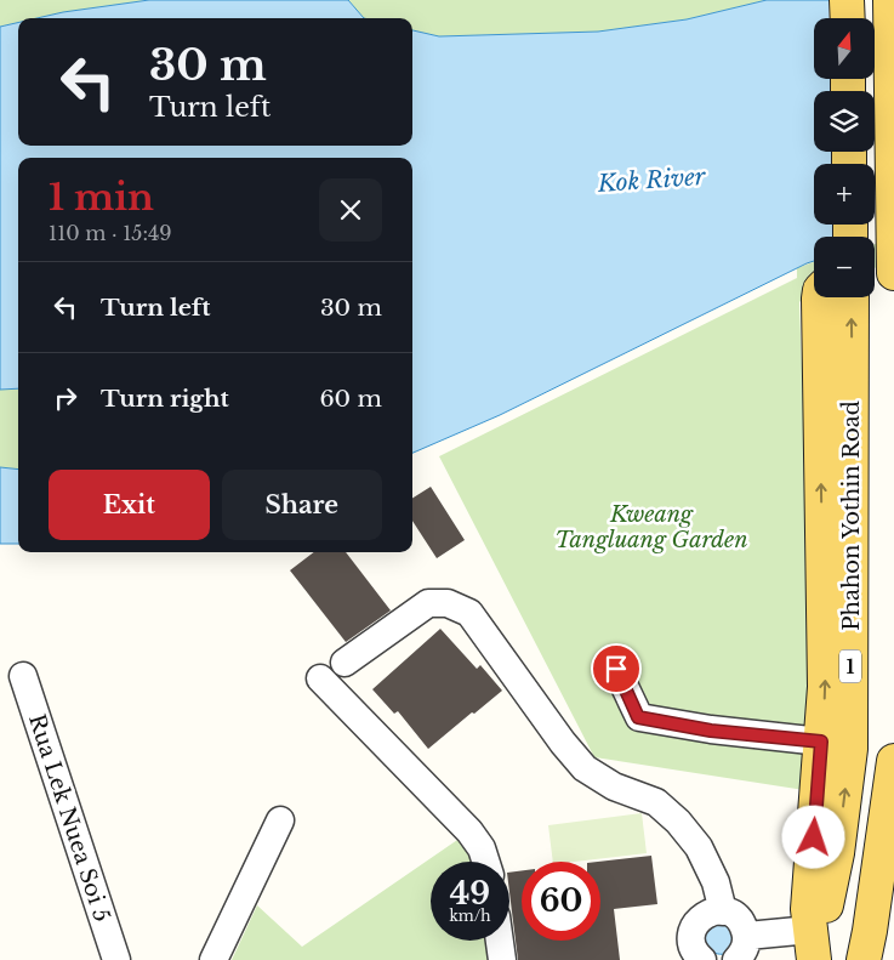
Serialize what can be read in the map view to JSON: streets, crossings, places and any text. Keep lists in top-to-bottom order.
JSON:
{
  "streets": {
    "main road": ["Phahon Yothin Road", "1"],
    "street": ["Rua Lek Nuea Soi 5"]
  },
  "water": ["Kok River"],
  "parks": ["Kweang Tangluang Garden"],
  "north": "top",
  "page": {
    "map_buttons": ["+", "−"],
    "turn": ["30 m", "Turn left"],
    "heading": ["1 min", "110 m · 15:49"],
    "list": [
      {
        "name": "Turn left",
        "value": "30 m"
      },
      {
        "name": "Turn right",
        "value": "60 m"
      }
    ],
    "buttons": ["Exit", "Share"],
    "speed": "49 km/h",
    "limit": "60"
  }
}
